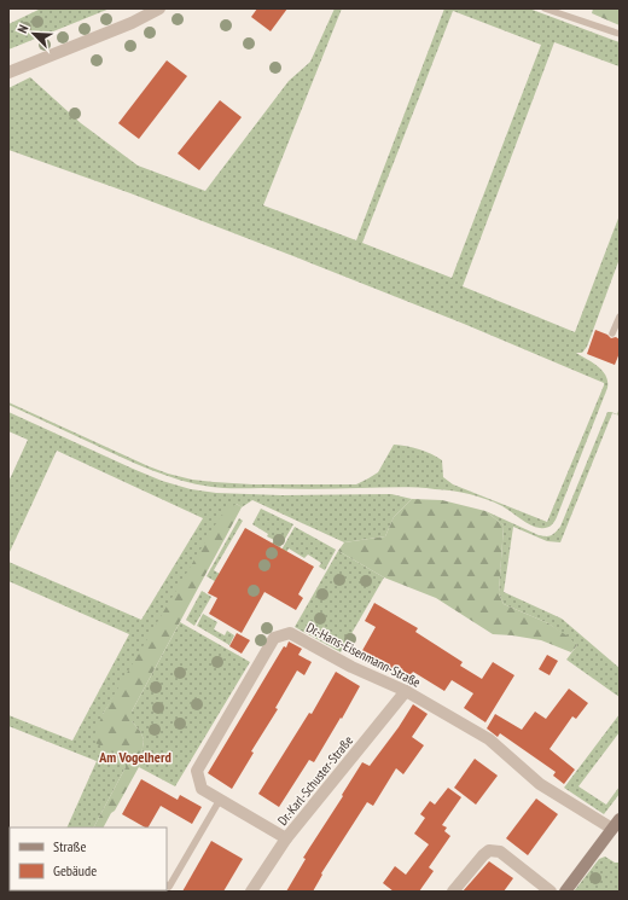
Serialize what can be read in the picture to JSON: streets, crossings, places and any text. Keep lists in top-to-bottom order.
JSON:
{
  "streets": {
    "street": ["Dr.-Hans-Eisenmann-Straße", "Dr.-Karl-Schuster-Straße"]
  },
  "crossings": [
    ["Dr.-Hans-Eisenmann-Straße", "Dr.-Karl-Schuster-Straße"]
  ],
  "districts": ["Am Vogelherd"],
  "legend": ["Straße", "Gebäude"],
  "north": "top left"
}
